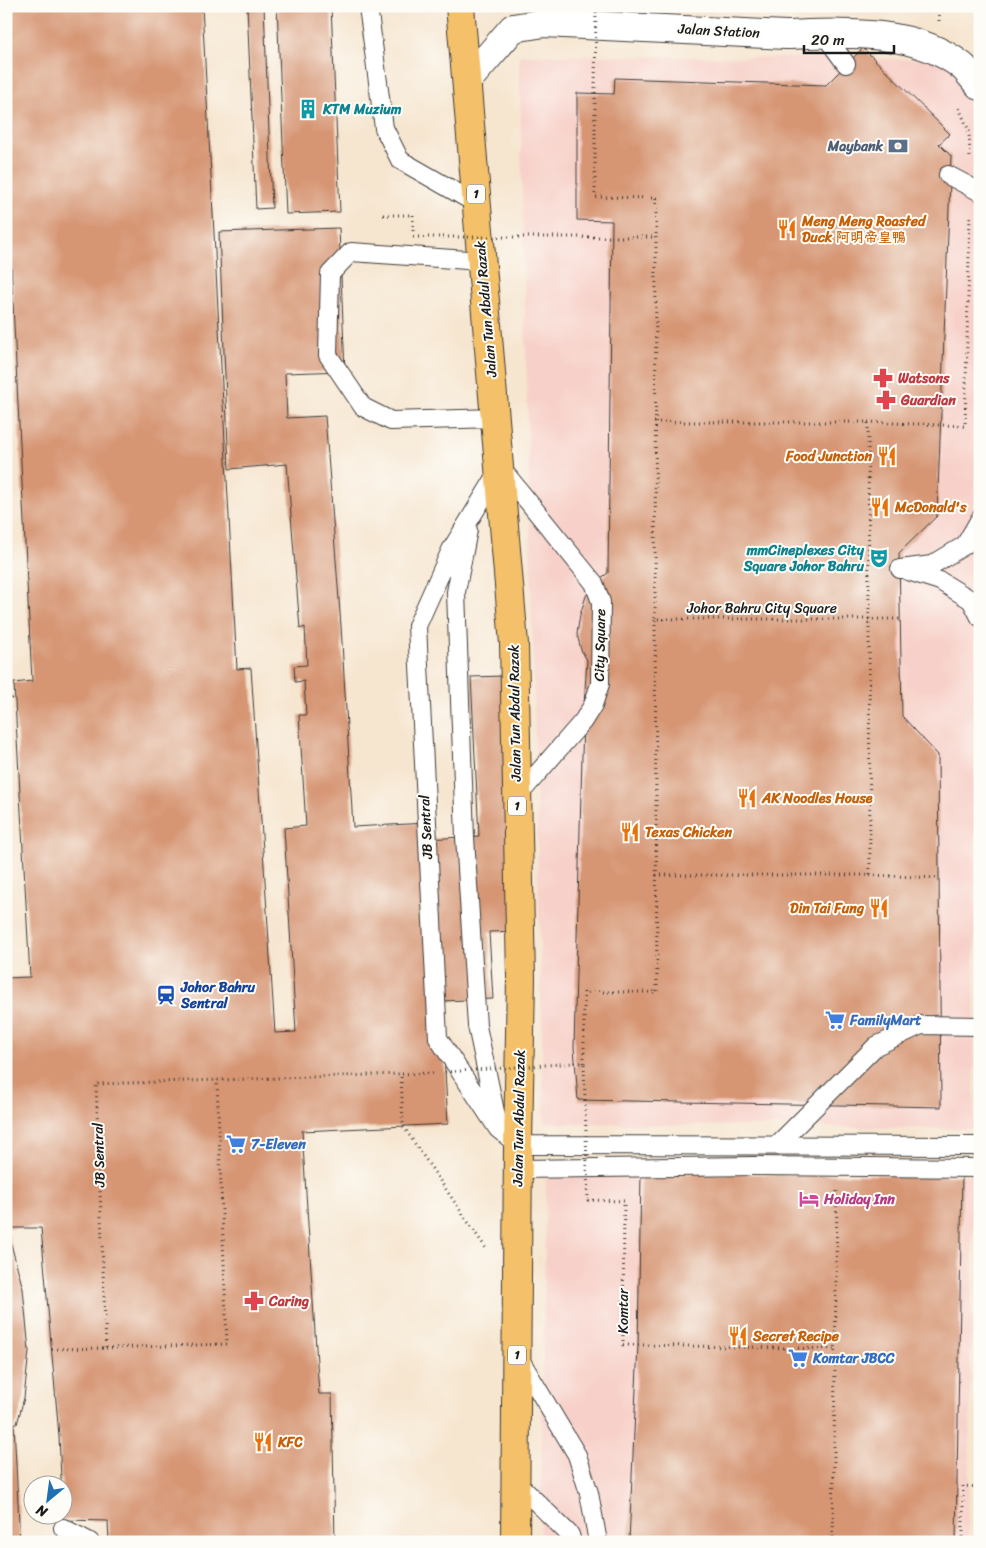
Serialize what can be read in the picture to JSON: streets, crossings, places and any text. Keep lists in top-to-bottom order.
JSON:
{
  "streets": {
    "main road": ["1", "Jalan Tun Abdul Razak"],
    "street": ["Jalan Station"],
    "lane": ["City Square", "JB Sentral"],
    "path": ["Johor Bahru City Square", "Komtar"]
  },
  "crossings": [
    ["Jalan Station", "Jalan Tun Abdul Razak"],
    ["Jalan Tun Abdul Razak", "City Square"],
    ["Jalan Tun Abdul Razak", "JB Sentral"],
    ["City Square", "JB Sentral"],
    ["JB Sentral", "Komtar"]
  ],
  "places": {
    "building": ["KTM Muzium"],
    "bank": ["Maybank"],
    "restaurant": [
      "Meng Meng Roasted Duck 阿明帝皇鴨",
      "Food Junction",
      "McDonald's",
      "AK Noodles House",
      "Texas Chicken",
      "Din Tai Fung",
      "Secret Recipe",
      "KFC"
    ],
    "pharmacy": ["Watsons", "Guardian", "Caring"],
    "theatre": ["mmCineplexes City Square Johor Bahru"],
    "station": ["Johor Bahru Sentral"],
    "supermarket": ["FamilyMart", "7-Eleven", "Komtar JBCC"],
    "hotel": ["Holiday Inn"]
  },
  "scale_bar": "20 m",
  "north": "bottom left"
}
